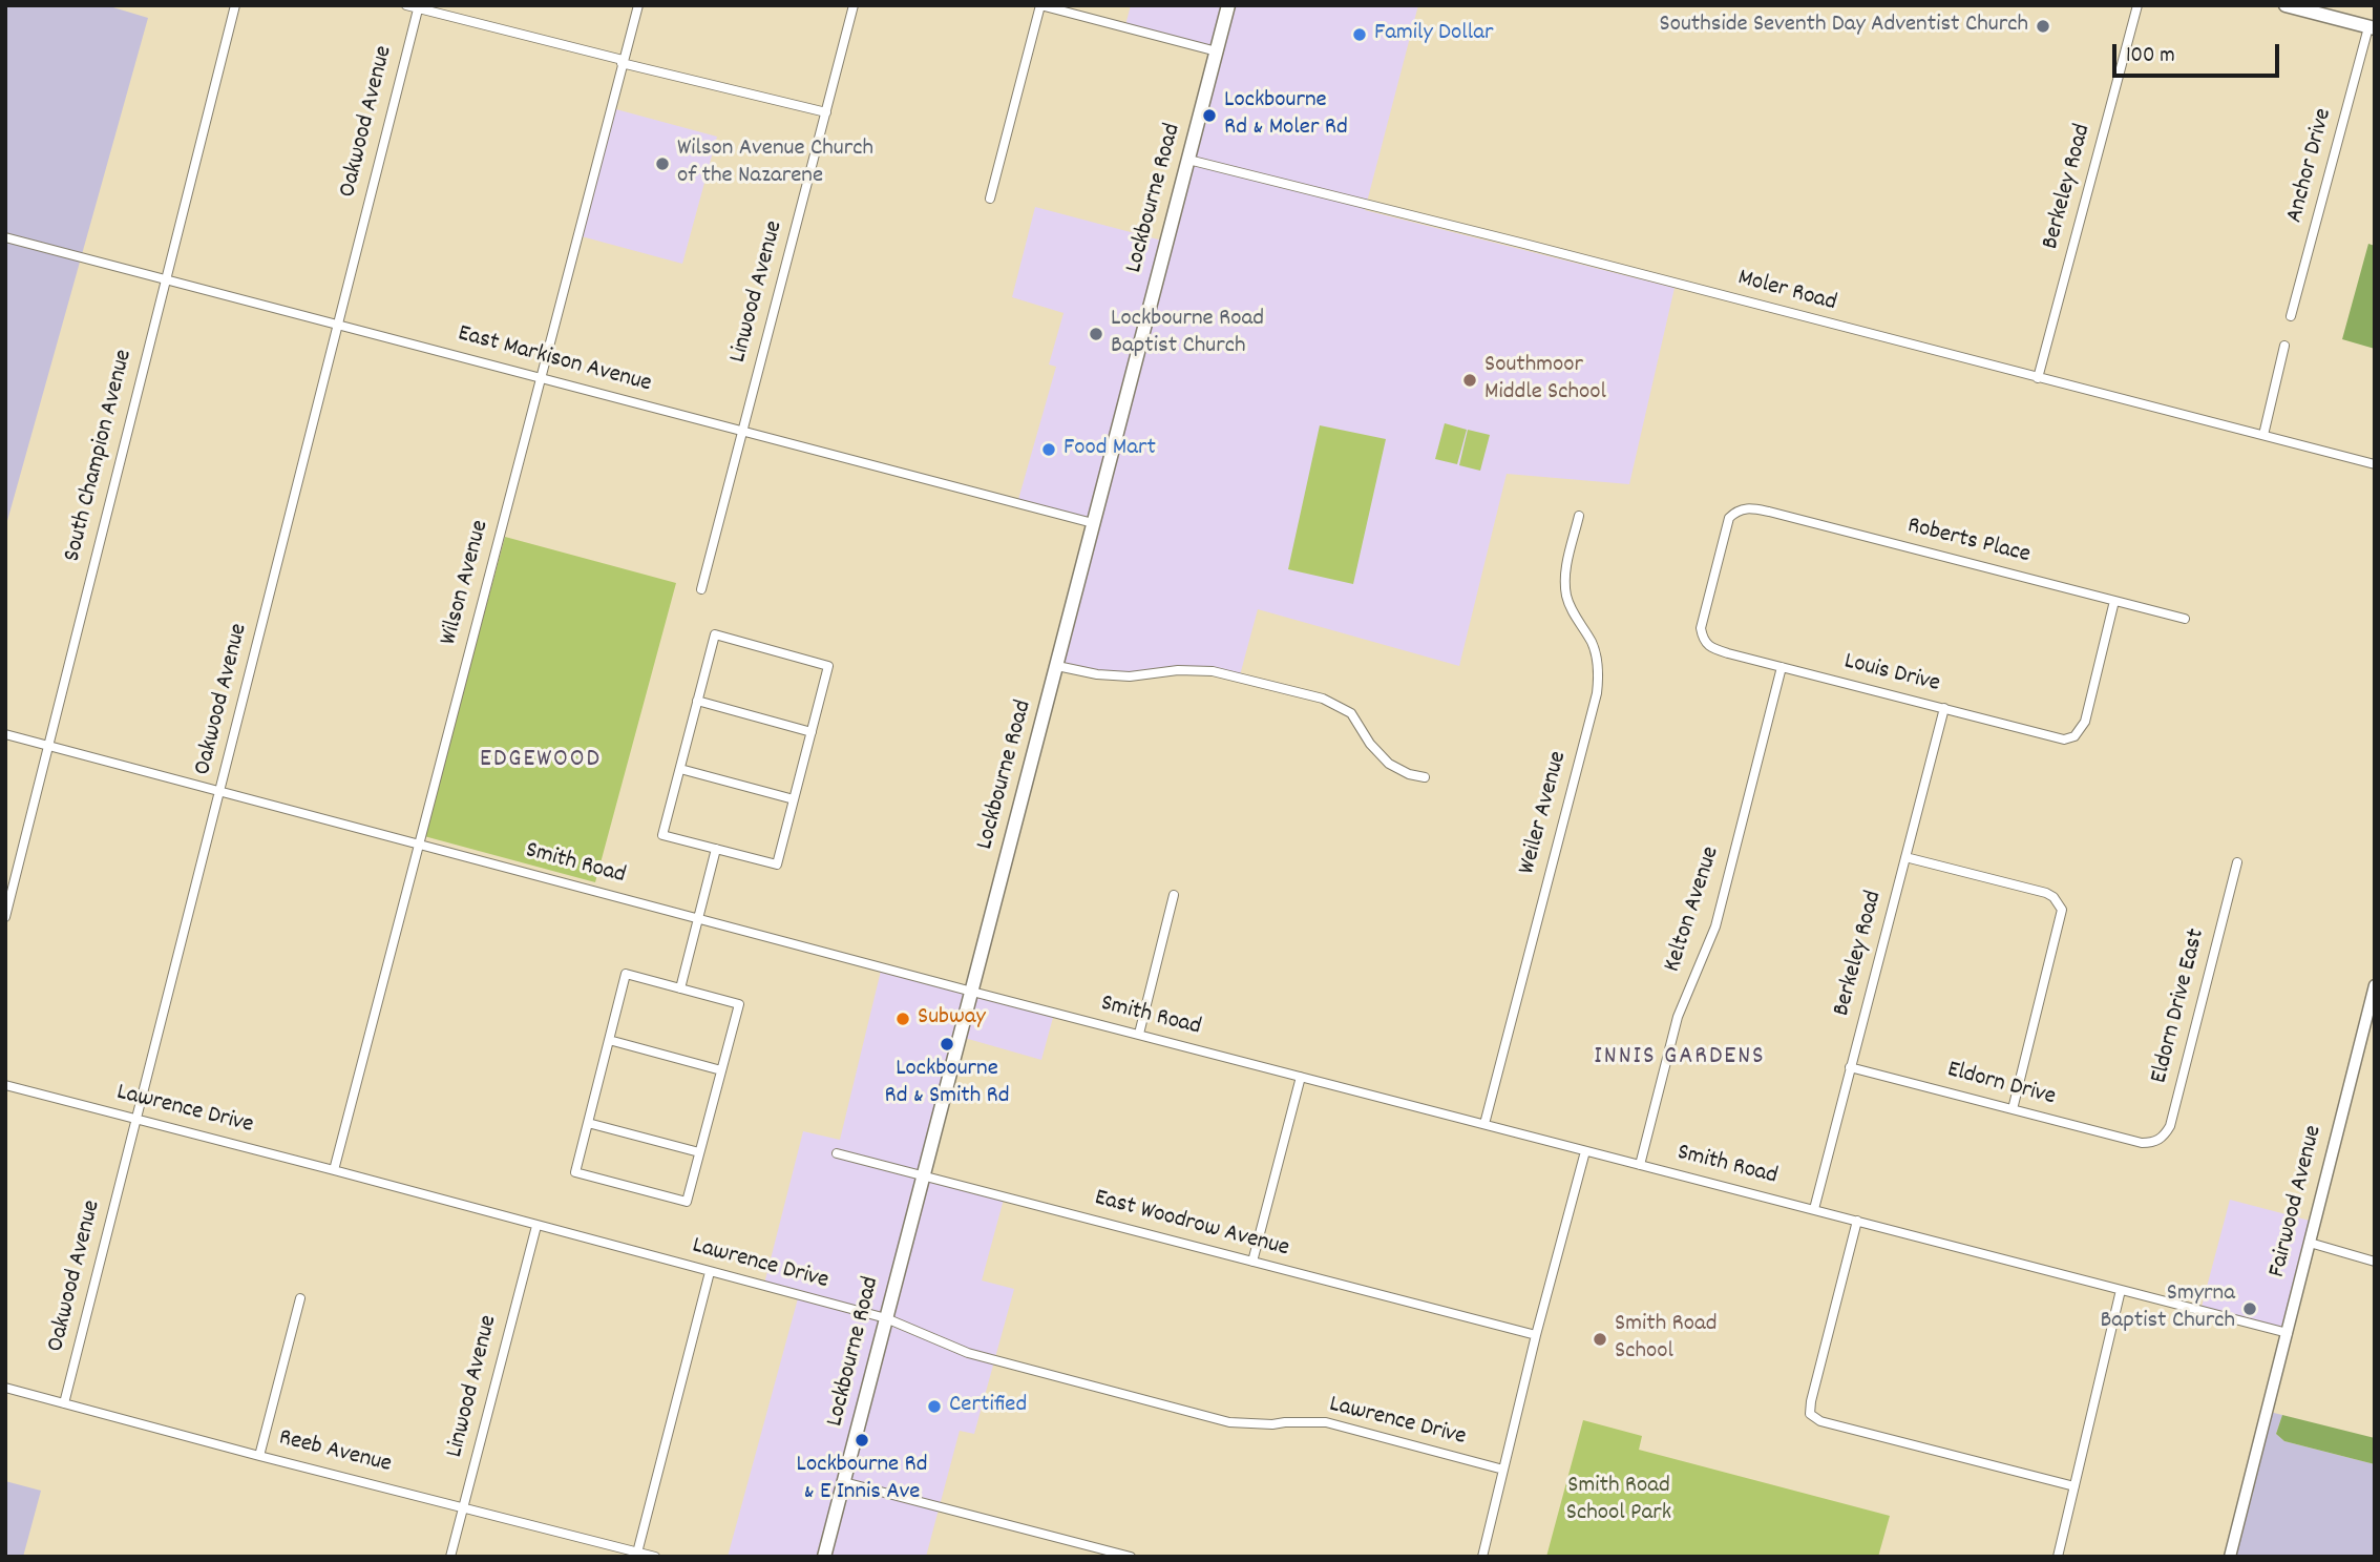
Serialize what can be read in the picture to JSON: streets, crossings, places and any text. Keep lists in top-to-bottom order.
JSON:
{
  "streets": {
    "main road": ["Lockbourne Road"],
    "street": [
      "Oakwood Avenue",
      "Anchor Drive",
      "Berkeley Road",
      "Linwood Avenue",
      "Moler Road",
      "East Markison Avenue",
      "South Champion Avenue",
      "Roberts Place",
      "Wilson Avenue",
      "Louis Drive",
      "Weiler Avenue",
      "Smith Road",
      "Kelton Avenue",
      "Eldorn Drive East",
      "Eldorn Drive",
      "Lawrence Drive",
      "Fairwood Avenue",
      "East Woodrow Avenue",
      "Reeb Avenue"
    ]
  },
  "crossings": [
    ["Oakwood Avenue", "East Markison Avenue"],
    ["Oakwood Avenue", "Smith Road"],
    ["Oakwood Avenue", "Lawrence Drive"],
    ["Oakwood Avenue", "Reeb Avenue"],
    ["Berkeley Road", "Moler Road"],
    ["Berkeley Road", "Louis Drive"],
    ["Berkeley Road", "Smith Road"],
    ["Berkeley Road", "Eldorn Drive"],
    ["Lockbourne Road", "Moler Road"],
    ["Lockbourne Road", "East Markison Avenue"],
    ["Lockbourne Road", "Smith Road"],
    ["Lockbourne Road", "Lawrence Drive"],
    ["Lockbourne Road", "East Woodrow Avenue"],
    ["Linwood Avenue", "East Markison Avenue"],
    ["Linwood Avenue", "Lawrence Drive"],
    ["Linwood Avenue", "Reeb Avenue"],
    ["East Markison Avenue", "South Champion Avenue"],
    ["East Markison Avenue", "Wilson Avenue"],
    ["South Champion Avenue", "Smith Road"],
    ["Roberts Place", "Louis Drive"],
    ["Wilson Avenue", "Smith Road"],
    ["Wilson Avenue", "Lawrence Drive"],
    ["Louis Drive", "Kelton Avenue"],
    ["Weiler Avenue", "Smith Road"],
    ["Smith Road", "Kelton Avenue"],
    ["Smith Road", "Fairwood Avenue"],
    ["Eldorn Drive East", "Eldorn Drive"]
  ],
  "districts": ["EDGEWOOD", "INNIS GARDENS"],
  "parks": ["Smith Road School Park"],
  "places": [
    "Southside Seventh Day Adventist Church",
    "Family Dollar",
    "Lockbourne Rd & Moler Rd",
    "Wilson Avenue Church of the Nazarene",
    "Lockbourne Road Baptist Church",
    "Southmoor Middle School",
    "Food Mart",
    "Subway",
    "Lockbourne Rd & Smith Rd",
    "Smyrna Baptist Church",
    "Smith Road School",
    "Certified",
    "Lockbourne Rd & E Innis Ave"
  ],
  "scale_bar": "100 m"
}
